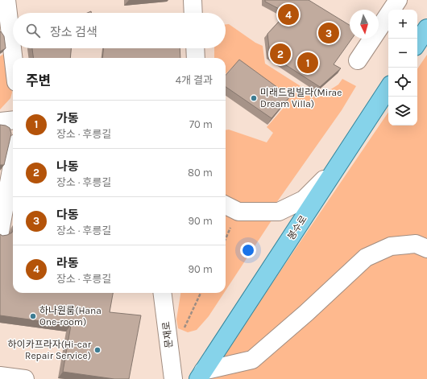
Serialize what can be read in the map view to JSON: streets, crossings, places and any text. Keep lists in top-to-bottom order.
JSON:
{
  "streets": {
    "main road": ["봉수로"],
    "street": ["문재로"]
  },
  "places": ["미래드림빌라(Mirae Dream Villa)", "하나원룸(Hana One-room)", "하이카프라자(Hi-car Repair Service)"],
  "north": "bottom",
  "page": {
    "pins": [
      "4",
      "3",
      "2",
      "1"
    ],
    "map_buttons": ["+", "−"],
    "search": "장소 검색",
    "heading": ["주변", "4개 결과"],
    "list": [
      {
        "mark": "1",
        "name": "가동",
        "note": "장소 · 후릉길",
        "value": "70 m"
      },
      {
        "mark": "2",
        "name": "나동",
        "note": "장소 · 후릉길",
        "value": "80 m"
      },
      {
        "mark": "3",
        "name": "다동",
        "note": "장소 · 후릉길",
        "value": "90 m"
      },
      {
        "mark": "4",
        "name": "라동",
        "note": "장소 · 후릉길",
        "value": "90 m"
      }
    ]
  }
}
